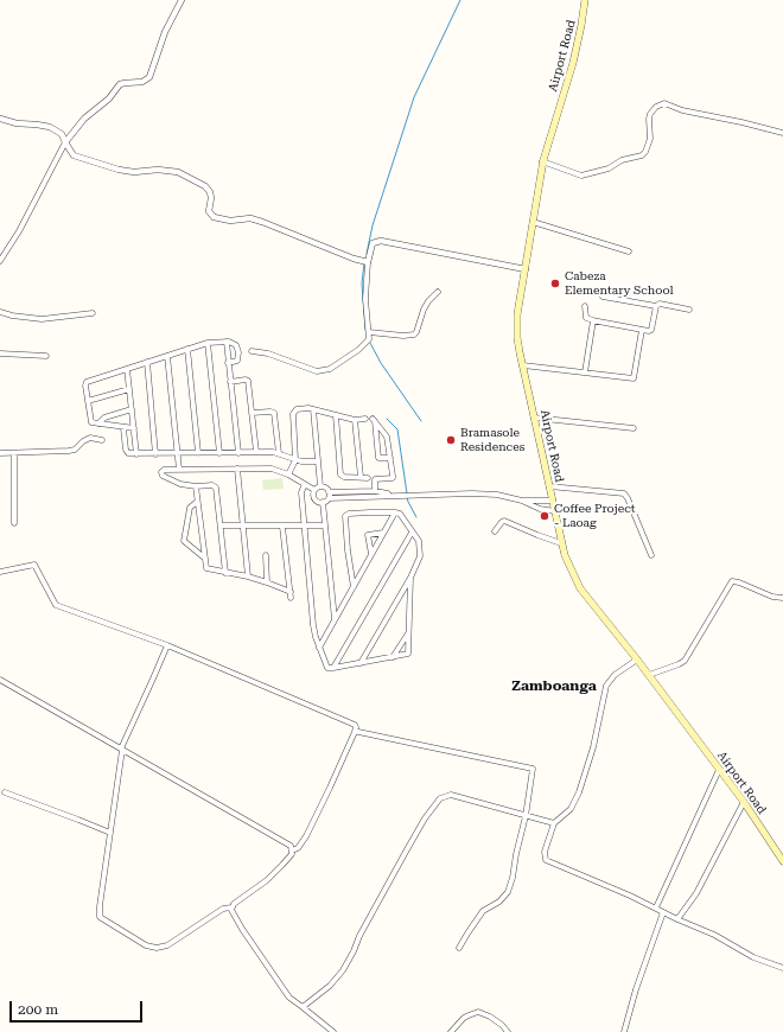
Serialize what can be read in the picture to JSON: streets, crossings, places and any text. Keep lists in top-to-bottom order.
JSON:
{
  "streets": {
    "main road": ["Airport Road"]
  },
  "districts": ["Zamboanga"],
  "places": ["Cabeza Elementary School", "Bramasole Residences", "Coffee Project - Laoag"],
  "scale_bar": "200 m"
}
